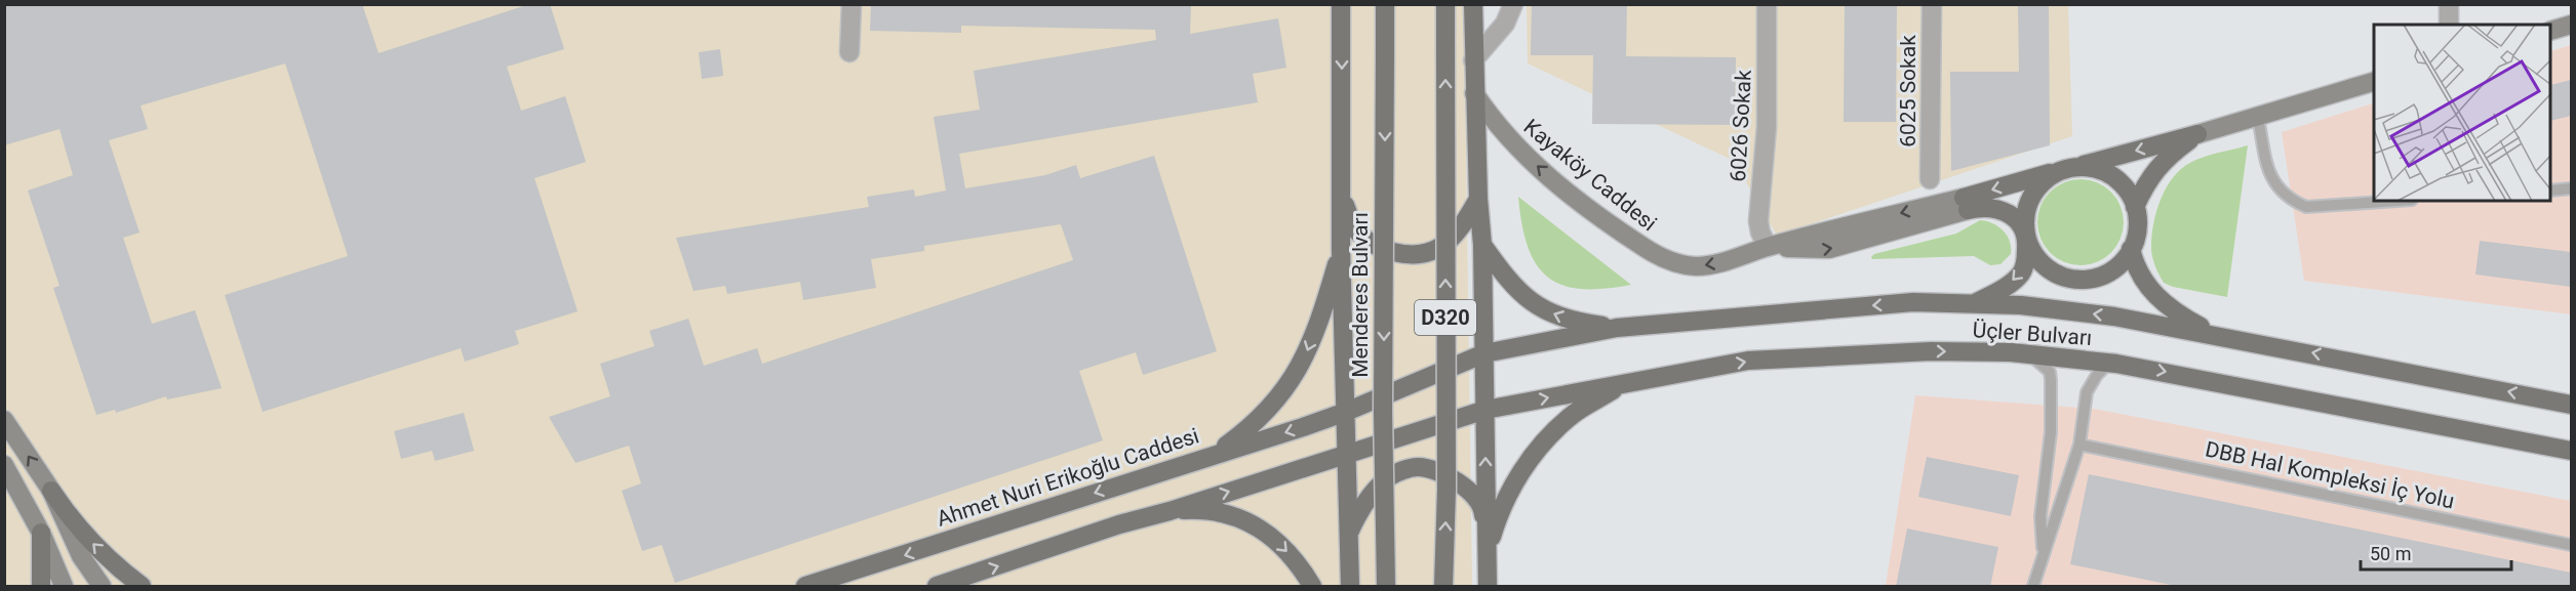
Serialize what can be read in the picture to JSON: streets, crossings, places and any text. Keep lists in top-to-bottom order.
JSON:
{
  "streets": {
    "main road": [
      "Menderes Bulvarı",
      "D320",
      "Üçler Bulvarı",
      "Ahmet Nuri Erikoğlu Caddesi"
    ],
    "street": ["6025 Sokak", "6026 Sokak", "Kayaköy Caddesi"],
    "lane": ["DBB Hal Kompleksi İç Yolu"]
  },
  "crossings": [
    ["6026 Sokak", "Kayaköy Caddesi"],
    ["Üçler Bulvarı", "Ahmet Nuri Erikoğlu Caddesi"]
  ],
  "one_way": ["Kayaköy Caddesi"],
  "scale_bar": "50 m"
}
